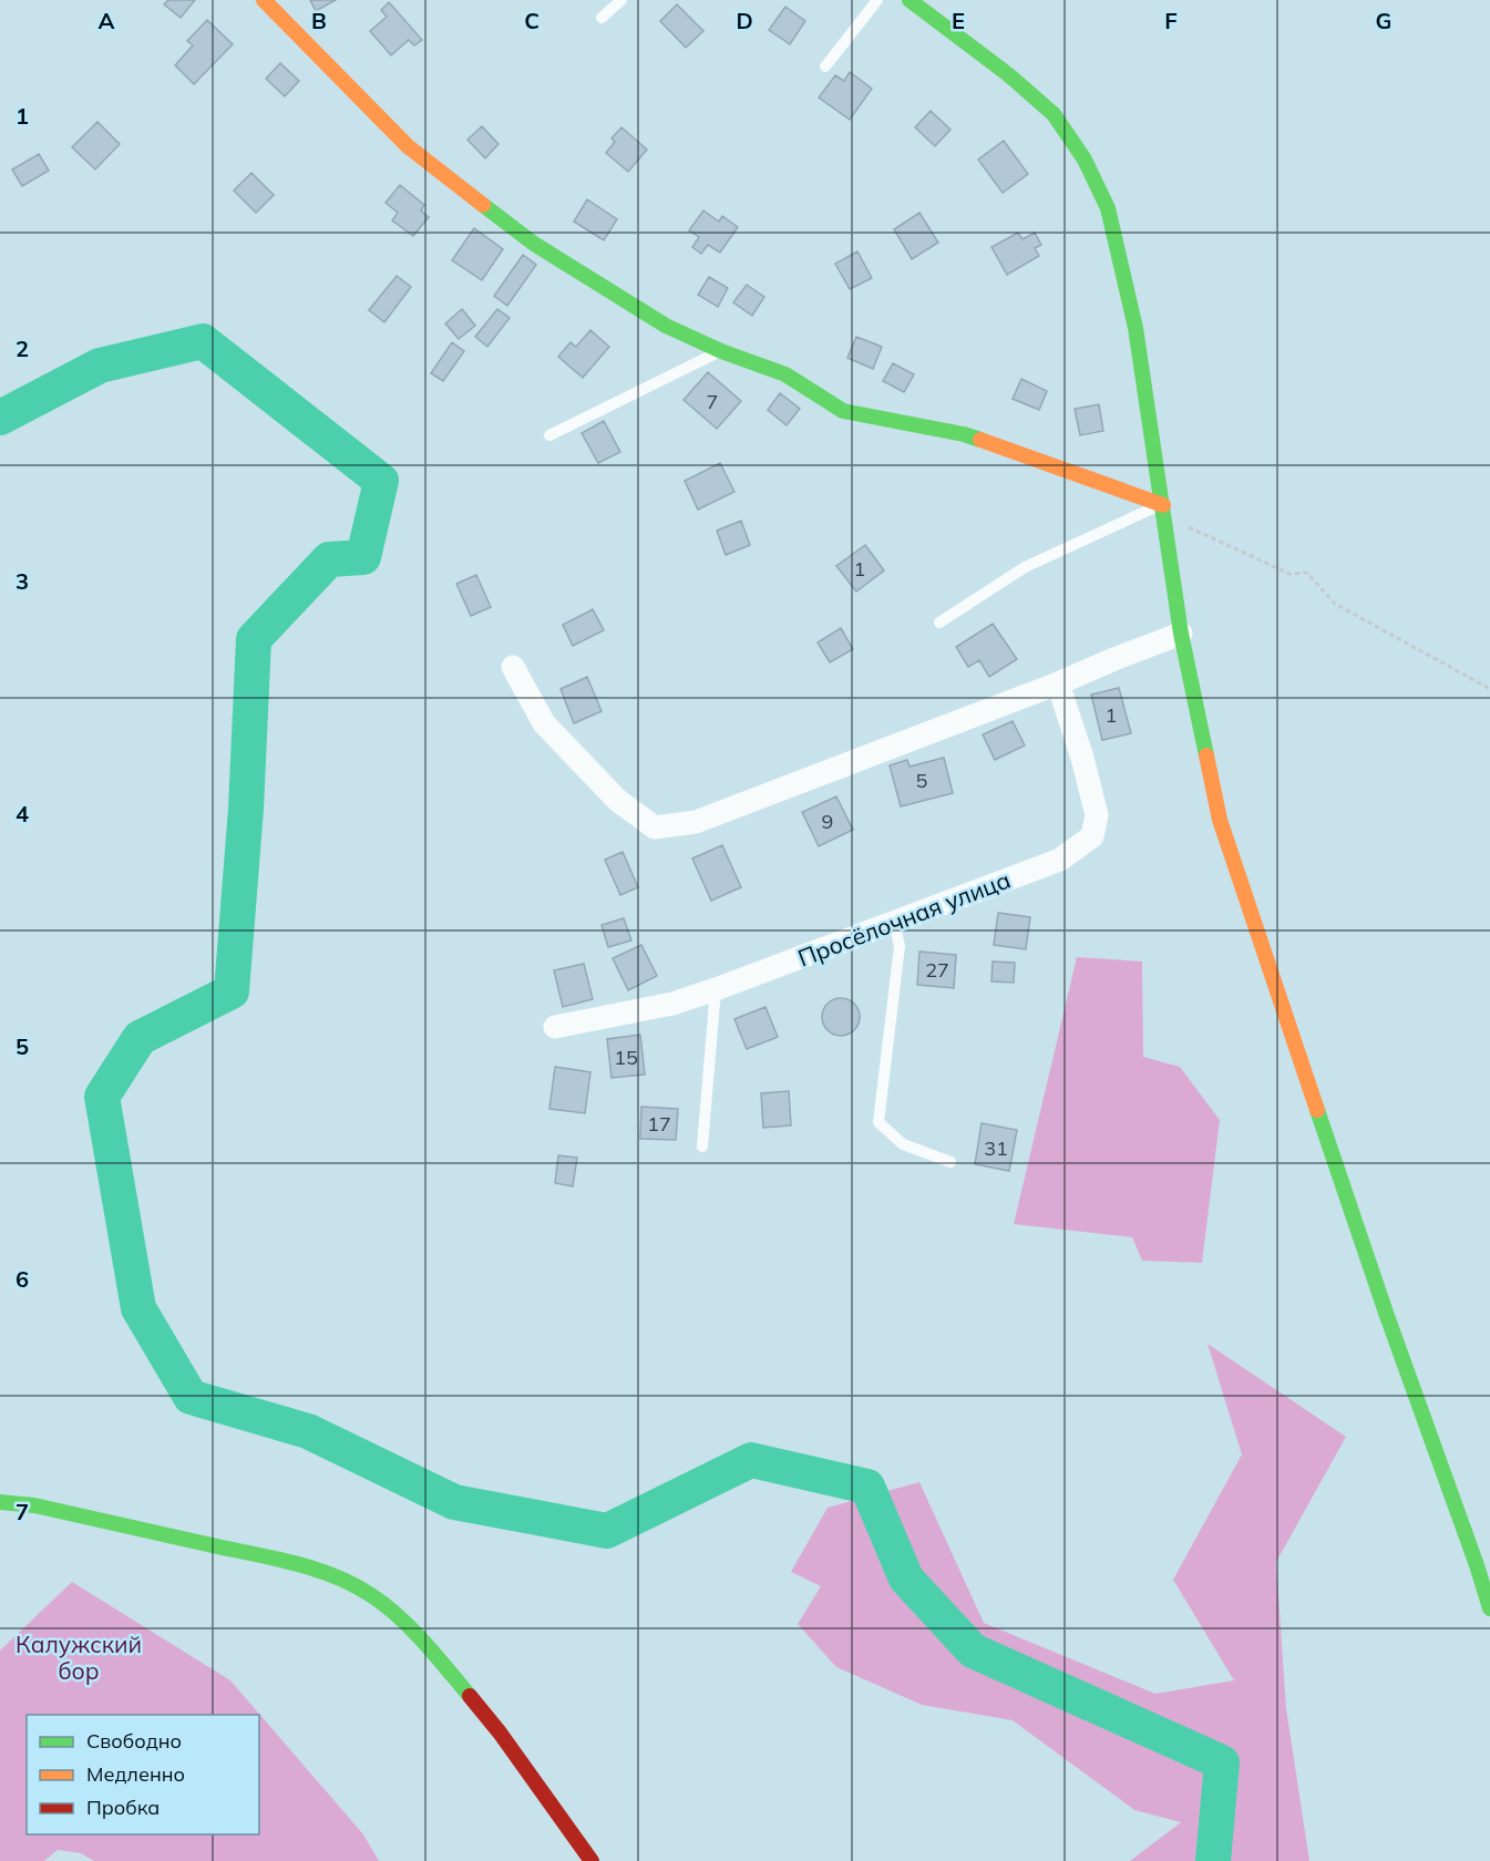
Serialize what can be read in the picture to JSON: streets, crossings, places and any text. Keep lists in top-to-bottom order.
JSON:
{
  "streets": {
    "street": ["Просёлочная улица"]
  },
  "parks": ["Калужский бор"],
  "house_numbers": [
    "7",
    "1",
    "1",
    "5",
    "9",
    "27",
    "15",
    "17",
    "31"
  ],
  "legend": ["Свободно", "Медленно", "Пробка"],
  "grid": {
    "columns": [
      "A",
      "B",
      "C",
      "D",
      "E",
      "F",
      "G"
    ],
    "rows": [
      "1",
      "2",
      "3",
      "4",
      "5",
      "6",
      "7"
    ]
  }
}
